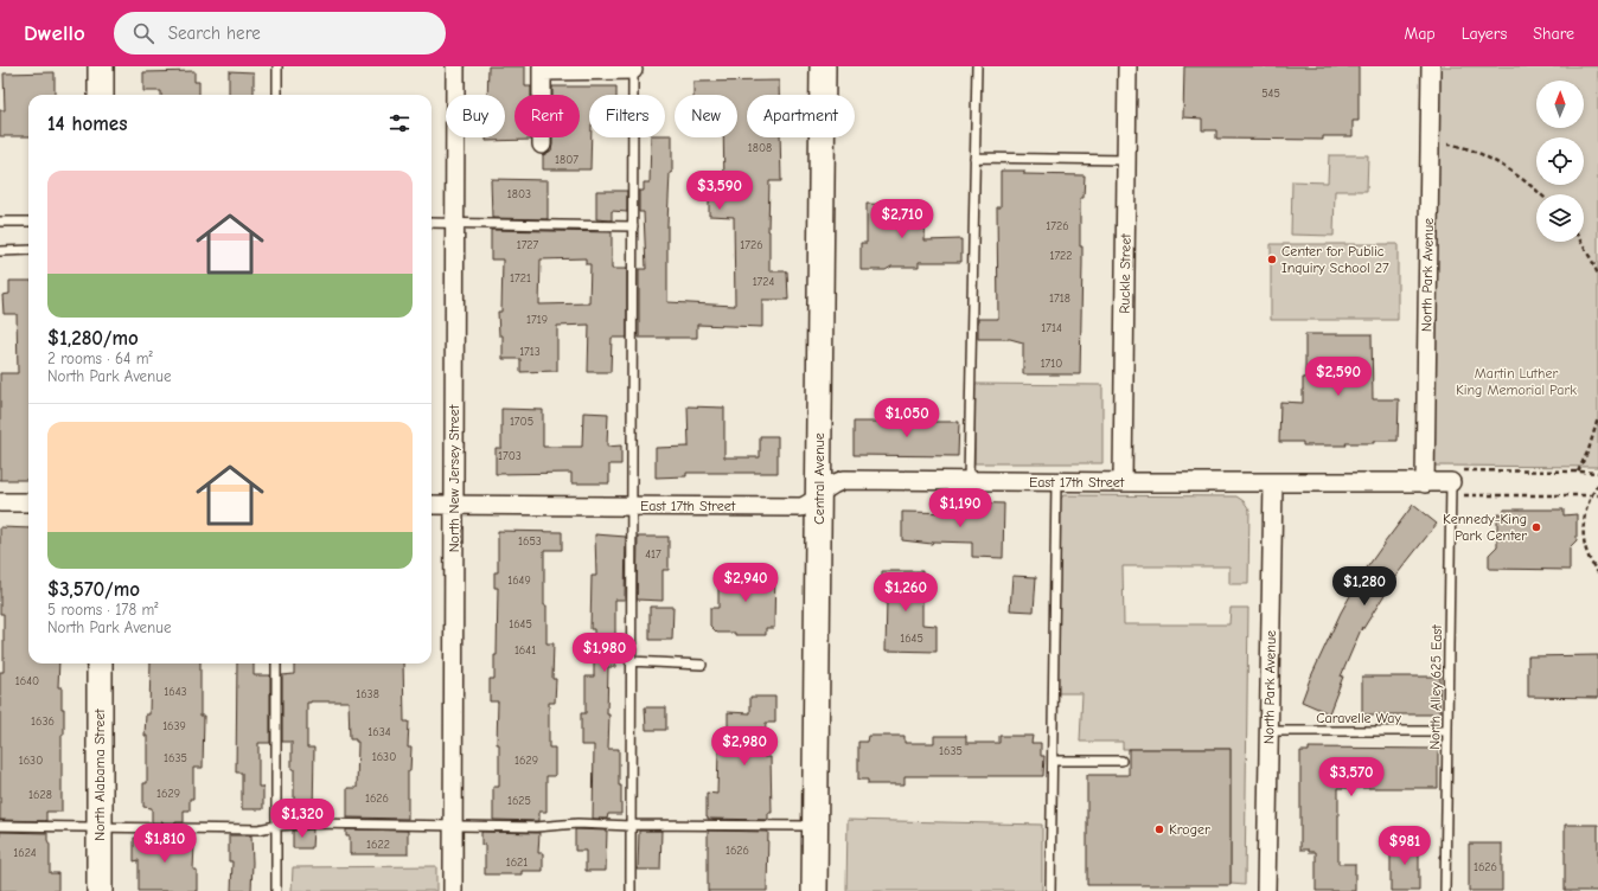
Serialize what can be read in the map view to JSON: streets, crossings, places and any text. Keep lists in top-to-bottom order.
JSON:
{
  "streets": {
    "main road": ["Central Avenue", "North Alabama Street"],
    "street": [
      "Ruckle Street",
      "North Park Avenue",
      "North New Jersey Street",
      "East 17th Street"
    ],
    "lane": ["North Alley 625 East", "Caravelle Way"]
  },
  "crossings": [
    ["Ruckle Street", "East 17th Street"],
    ["North Park Avenue", "East 17th Street"],
    ["North Park Avenue", "Caravelle Way"],
    ["North New Jersey Street", "East 17th Street"],
    ["Central Avenue", "East 17th Street"],
    ["East 17th Street", "North Alley 625 East"],
    ["North Alley 625 East", "Caravelle Way"]
  ],
  "parks": ["Martin Luther King Memorial Park"],
  "places": ["Center for Public Inquiry School 27", "Kennedy-King Park Center", "Kroger"],
  "house_numbers": [
    "545",
    "1808",
    "1807",
    "1803",
    "1726",
    "1727",
    "1726",
    "1722",
    "1721",
    "1724",
    "1718",
    "1719",
    "1714",
    "1713",
    "1710",
    "1705",
    "1703",
    "1653",
    "417",
    "1649",
    "1645",
    "1645",
    "1641",
    "1640",
    "1643",
    "1638",
    "1636",
    "1639",
    "1634",
    "1635",
    "1630",
    "1635",
    "1630",
    "1629",
    "1629",
    "1628",
    "1626",
    "1625",
    "1622",
    "1626",
    "1624",
    "1621",
    "1626"
  ],
  "north": "top",
  "page": {
    "header": "Dwello",
    "search": "Search here",
    "nav": ["Map", "Layers", "Share"],
    "chip": [
      "Buy",
      "Rent",
      "Filters",
      "New",
      "Apartment"
    ],
    "heading": "14 homes",
    "list": [
      {
        "name": "$1,280/mo",
        "note": "2 rooms · 64 m² · North Park Avenue"
      },
      {
        "name": "$3,570/mo",
        "note": "5 rooms · 178 m² · North Park Avenue"
      }
    ],
    "price": [
      "$3,590",
      "$2,710",
      "$2,590",
      "$1,050",
      "$1,190",
      "$2,940",
      "$1,280",
      "$1,260",
      "$1,980",
      "$2,980",
      "$3,570",
      "$1,320",
      "$1,810",
      "$981"
    ]
  }
}
